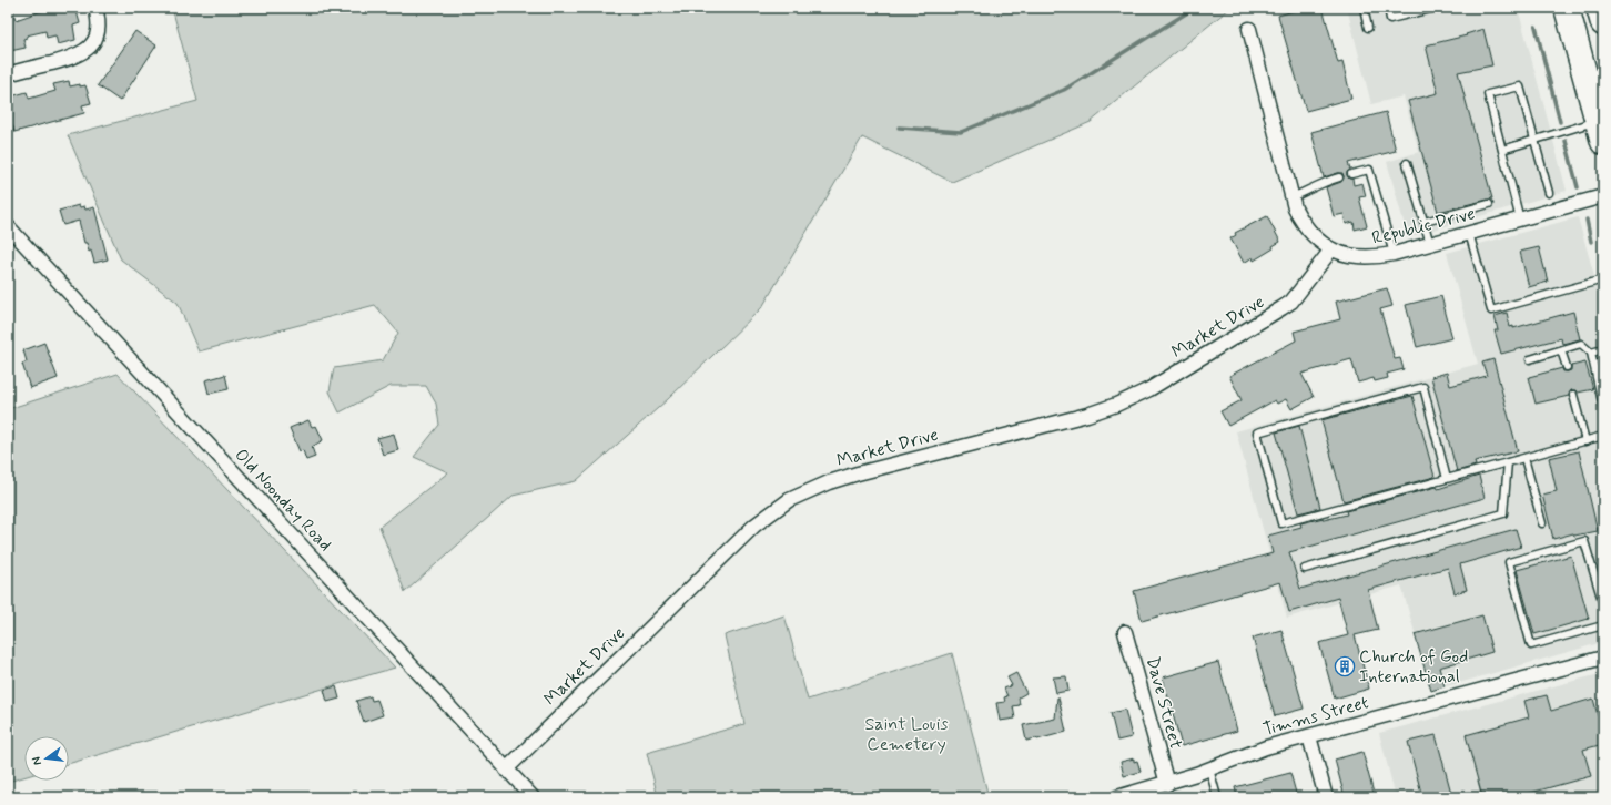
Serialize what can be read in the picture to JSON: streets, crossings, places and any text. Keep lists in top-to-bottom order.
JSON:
{
  "streets": {
    "street": [
      "Republic Drive",
      "Market Drive",
      "Old Noonday Road",
      "Dave Street",
      "Timms Street"
    ]
  },
  "crossings": [
    ["Republic Drive", "Market Drive"],
    ["Market Drive", "Old Noonday Road"],
    ["Dave Street", "Timms Street"]
  ],
  "parks": ["Saint Louis Cemetery"],
  "places": {
    "building": ["Church of God International"]
  },
  "north": "left"
}
